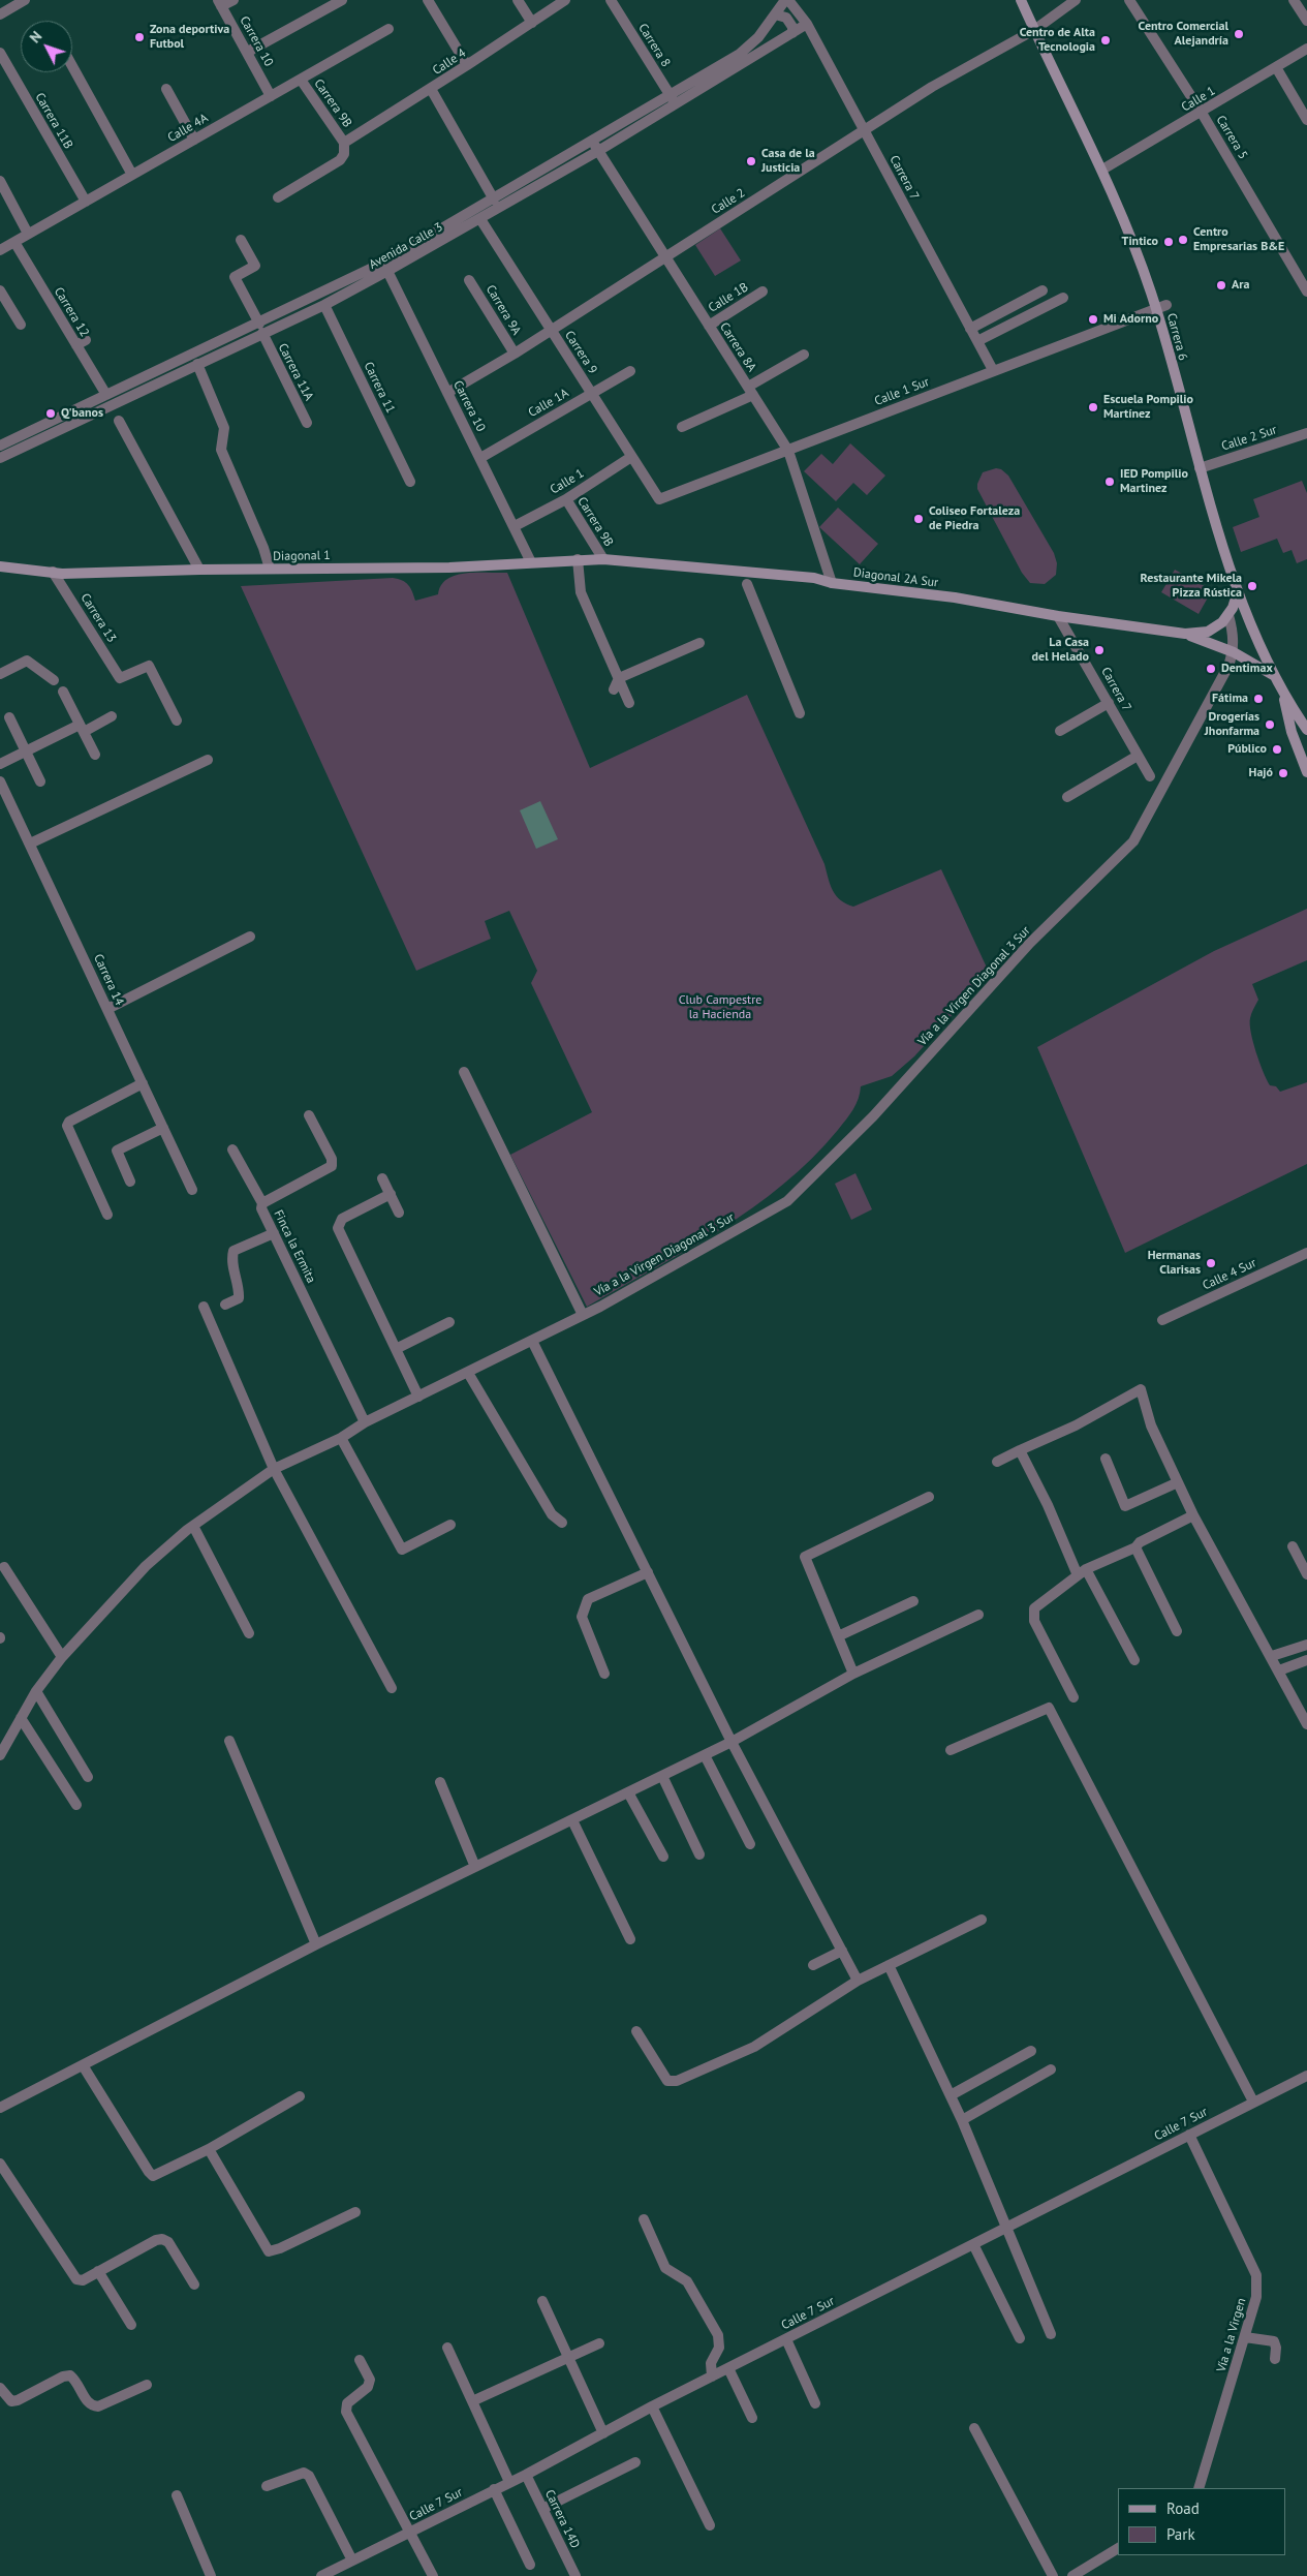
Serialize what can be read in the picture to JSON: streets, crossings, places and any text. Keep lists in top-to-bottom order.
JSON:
{
  "streets": {
    "main road": ["Carrera 6", "Diagonal 1", "Diagonal 2A Sur"],
    "street": [
      "Carrera 10",
      "Carrera 8",
      "Calle 4",
      "Calle 1",
      "Carrera 9B",
      "Carrera 11B",
      "Calle 4A",
      "Carrera 5",
      "Carrera 7",
      "Calle 2",
      "Avenida Calle 3",
      "Calle 1B",
      "Carrera 9A",
      "Carrera 12",
      "Carrera 8A",
      "Carrera 9",
      "Carrera 11A",
      "Carrera 11",
      "Calle 1 Sur",
      "Calle 1A",
      "Calle 2 Sur",
      "Carrera 13",
      "Carrera 14",
      "Vía a la Virgen Diagonal 3 Sur",
      "Finca la Ermita",
      "Calle 4 Sur",
      "Calle 7 Sur",
      "Vía a la Virgen",
      "Carrera 14D"
    ]
  },
  "crossings": [
    ["Carrera 10", "Calle 1"],
    ["Carrera 10", "Calle 4A"],
    ["Carrera 10", "Calle 2"],
    ["Carrera 10", "Avenida Calle 3"],
    ["Carrera 10", "Calle 1A"],
    ["Carrera 10", "Diagonal 1"],
    ["Carrera 8", "Avenida Calle 3"],
    ["Calle 4", "Carrera 9B"],
    ["Calle 1", "Carrera 9B"],
    ["Calle 1", "Carrera 5"],
    ["Calle 1", "Carrera 6"],
    ["Calle 1", "Carrera 9"],
    ["Carrera 9B", "Calle 4A"],
    ["Carrera 9B", "Diagonal 1"],
    ["Carrera 9B", "Diagonal 2A Sur"],
    ["Carrera 11B", "Calle 4A"],
    ["Calle 4A", "Carrera 12"],
    ["Carrera 7", "Calle 2"],
    ["Carrera 7", "Avenida Calle 3"],
    ["Carrera 7", "Calle 1 Sur"],
    ["Carrera 7", "Diagonal 2A Sur"],
    ["Calle 2", "Carrera 9A"],
    ["Calle 2", "Carrera 6"],
    ["Calle 2", "Carrera 8A"],
    ["Calle 2", "Carrera 9"],
    ["Avenida Calle 3", "Carrera 12"],
    ["Avenida Calle 3", "Carrera 8A"],
    ["Avenida Calle 3", "Carrera 9"],
    ["Avenida Calle 3", "Carrera 11A"],
    ["Avenida Calle 3", "Carrera 11"],
    ["Calle 1B", "Carrera 8A"],
    ["Carrera 6", "Calle 1 Sur"],
    ["Carrera 6", "Calle 2 Sur"],
    ["Carrera 8A", "Calle 1 Sur"],
    ["Carrera 8A", "Diagonal 2A Sur"],
    ["Carrera 9", "Calle 1 Sur"],
    ["Carrera 9", "Calle 1A"],
    ["Diagonal 1", "Diagonal 2A Sur"],
    ["Diagonal 1", "Carrera 13"],
    ["Vía a la Virgen Diagonal 3 Sur", "Finca la Ermita"],
    ["Calle 7 Sur", "Vía a la Virgen"],
    ["Calle 7 Sur", "Carrera 14D"]
  ],
  "parks": ["Club Campestre la Hacienda"],
  "places": [
    "Centro Comercial Alejandría",
    "Zona deportiva Futbol",
    "Centro de Alta Tecnologia",
    "Casa de la Justicia",
    "Centro Empresarias B&E",
    "Tintico",
    "Ara",
    "Mi Adorno",
    "Escuela Pompilio Martínez",
    "Q'banos",
    "IED Pompilio Martinez",
    "Coliseo Fortaleza de Piedra",
    "Restaurante Mikela Pizza Rústica",
    "La Casa del Helado",
    "Dentimax",
    "Fátima",
    "Drogerías Jhonfarma",
    "Público",
    "Hajó",
    "Hermanas Clarisas"
  ],
  "legend": ["Road", "Park"],
  "north": "top left"
}
